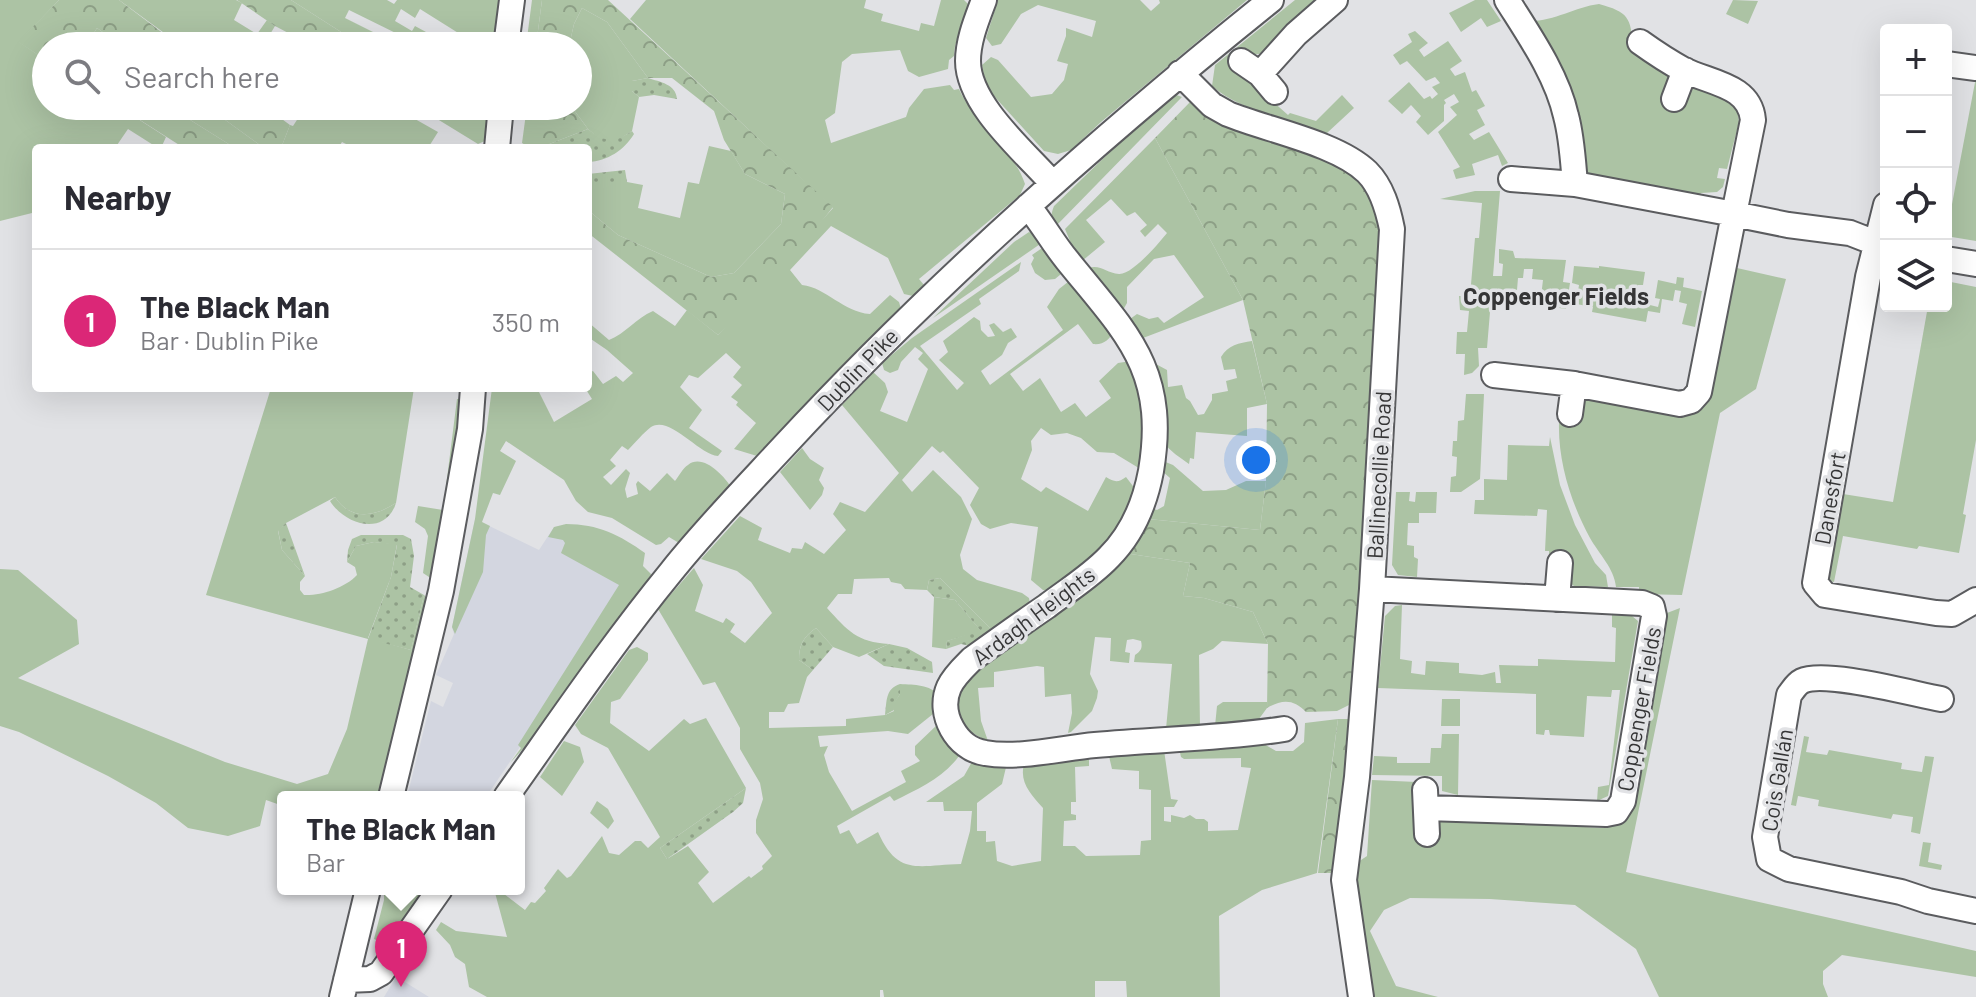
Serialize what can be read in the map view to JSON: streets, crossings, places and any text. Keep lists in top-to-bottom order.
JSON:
{
  "streets": {
    "street": [
      "Dublin Pike",
      "Ballinecollie Road",
      "Danesfort",
      "Ardagh Heights",
      "Coppenger Fields",
      "Cois Gallán"
    ]
  },
  "crossings": [
    ["Dublin Pike", "Ballinecollie Road"],
    ["Dublin Pike", "Ardagh Heights"],
    ["Ballinecollie Road", "Coppenger Fields"]
  ],
  "districts": ["Coppenger Fields"],
  "page": {
    "map_buttons": ["+", "−"],
    "search": "Search here",
    "heading": "Nearby",
    "list": [
      {
        "mark": "1",
        "name": "The Black Man",
        "note": "Bar · Dublin Pike",
        "value": "350 m"
      }
    ],
    "popup": ["The Black Man", "Bar"],
    "pins": "1"
  }
}
